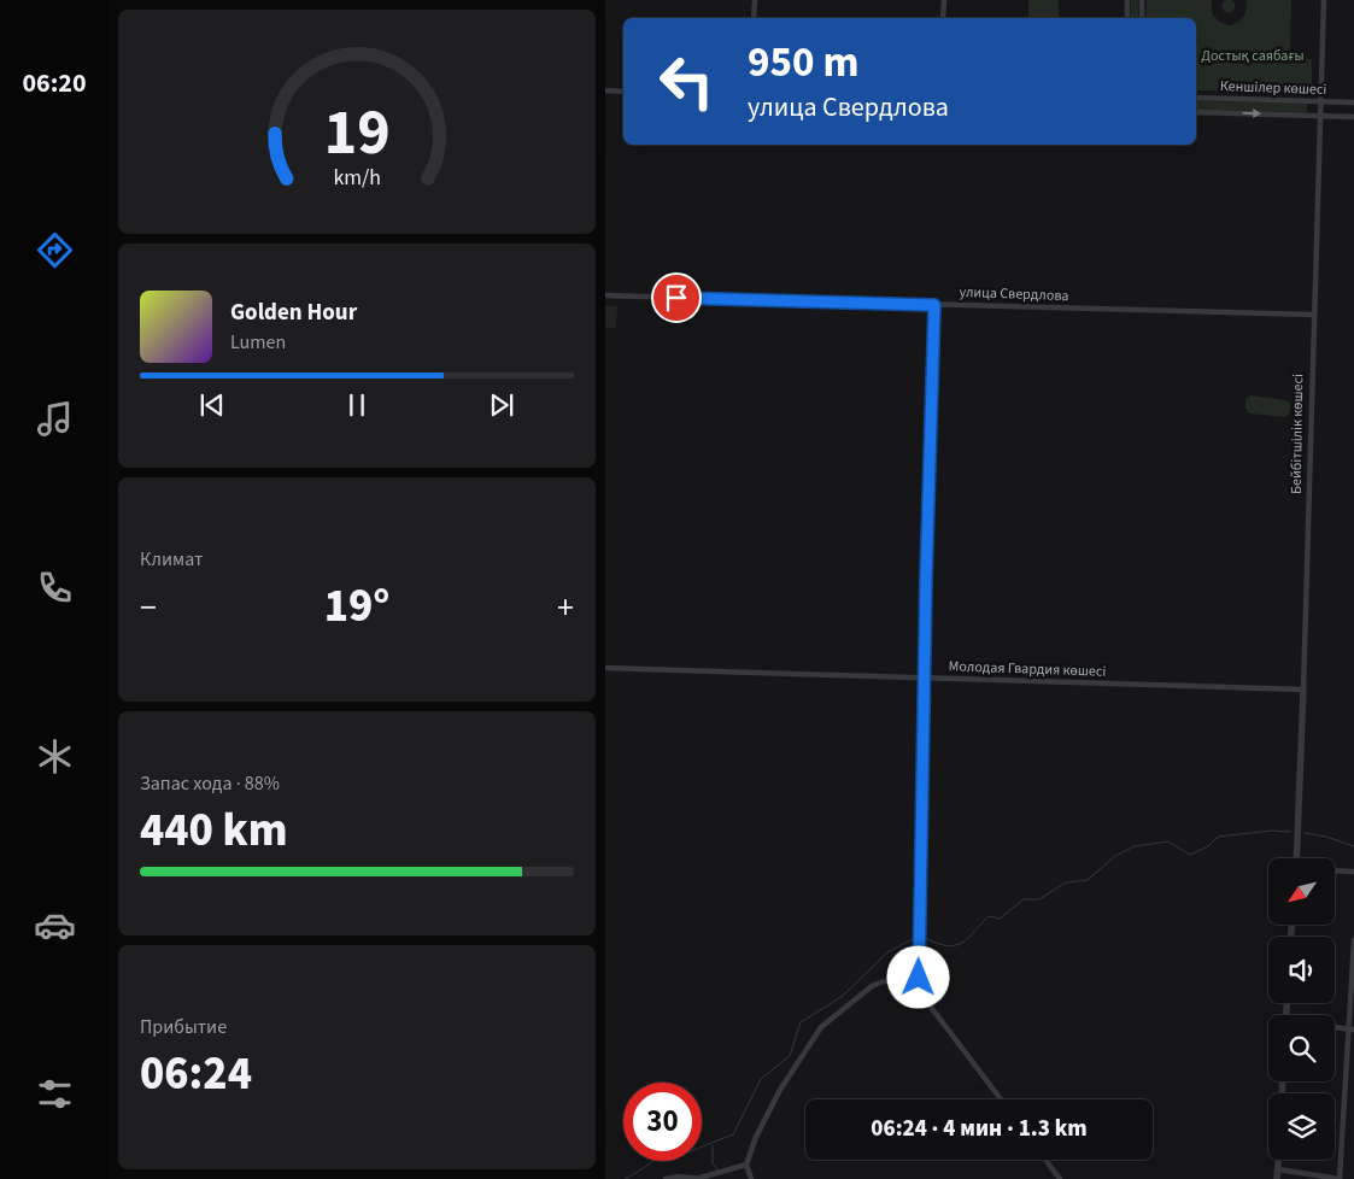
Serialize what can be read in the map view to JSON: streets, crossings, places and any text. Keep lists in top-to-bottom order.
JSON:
{
  "streets": {
    "street": [
      "Кеншілер көшесі",
      "улица Свердлова",
      "Бейбітшілік көшесі",
      "Молодая Гвардия көшесі"
    ]
  },
  "crossings": [
    ["Кеншілер көшесі", "Бейбітшілік көшесі"],
    ["улица Свердлова", "Бейбітшілік көшесі"],
    ["Бейбітшілік көшесі", "Молодая Гвардия көшесі"]
  ],
  "parks": ["Достық саябағы"],
  "north": "bottom left",
  "page": {
    "tabs": "06:20",
    "turn": ["950 m", "улица Свердлова"],
    "song": ["Golden Hour", "Lumen"],
    "tile": [
      "Климат",
      ["Запас хода · 88%", "440 km"],
      ["Прибытие", "06:24"]
    ],
    "heat": ["−", "19°", "+"],
    "limit": "30",
    "trip": "06:24 · 4 мин · 1.3 km",
    "gauge": ["19", "km/h"]
  }
}
